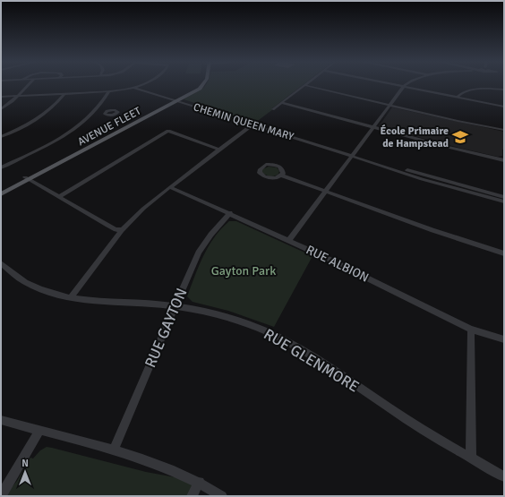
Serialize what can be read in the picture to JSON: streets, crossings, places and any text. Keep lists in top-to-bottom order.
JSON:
{
  "streets": {
    "main road": ["AVENUE FLEET"],
    "street": [
      "CHEMIN QUEEN MARY",
      "RUE ALBION",
      "RUE GAYTON",
      "RUE GLENMORE"
    ]
  },
  "crossings": [
    ["CHEMIN QUEEN MARY", "AVENUE FLEET"],
    ["RUE ALBION", "RUE GAYTON"],
    ["RUE GAYTON", "RUE GLENMORE"]
  ],
  "parks": ["Gayton Park"],
  "places": {
    "school or university": ["École Primaire de Hampstead"]
  },
  "north": "top"
}
